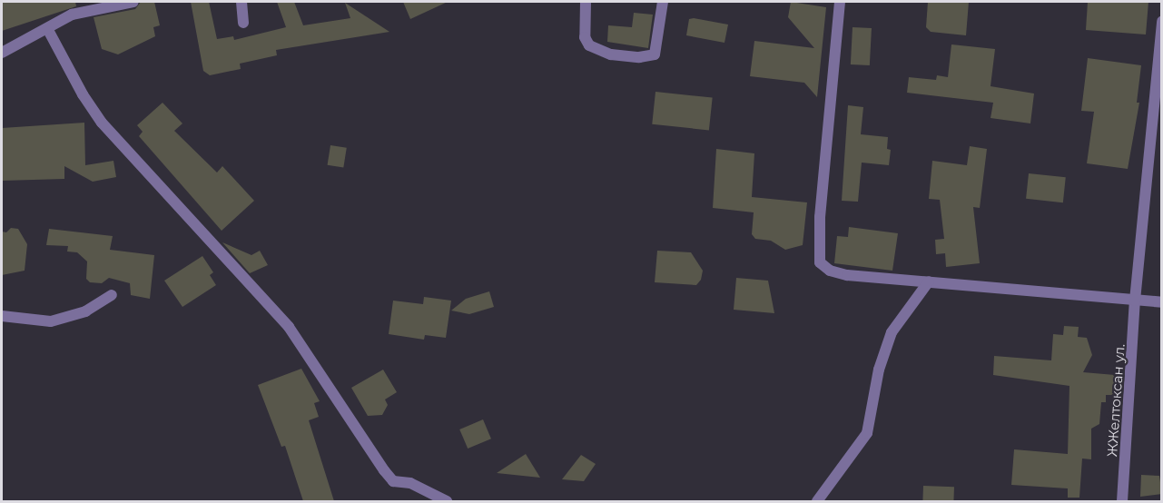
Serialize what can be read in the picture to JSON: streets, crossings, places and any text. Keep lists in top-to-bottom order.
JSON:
{
  "streets": {
    "street": ["ЖЖелтоксан ул."]
  }
}
